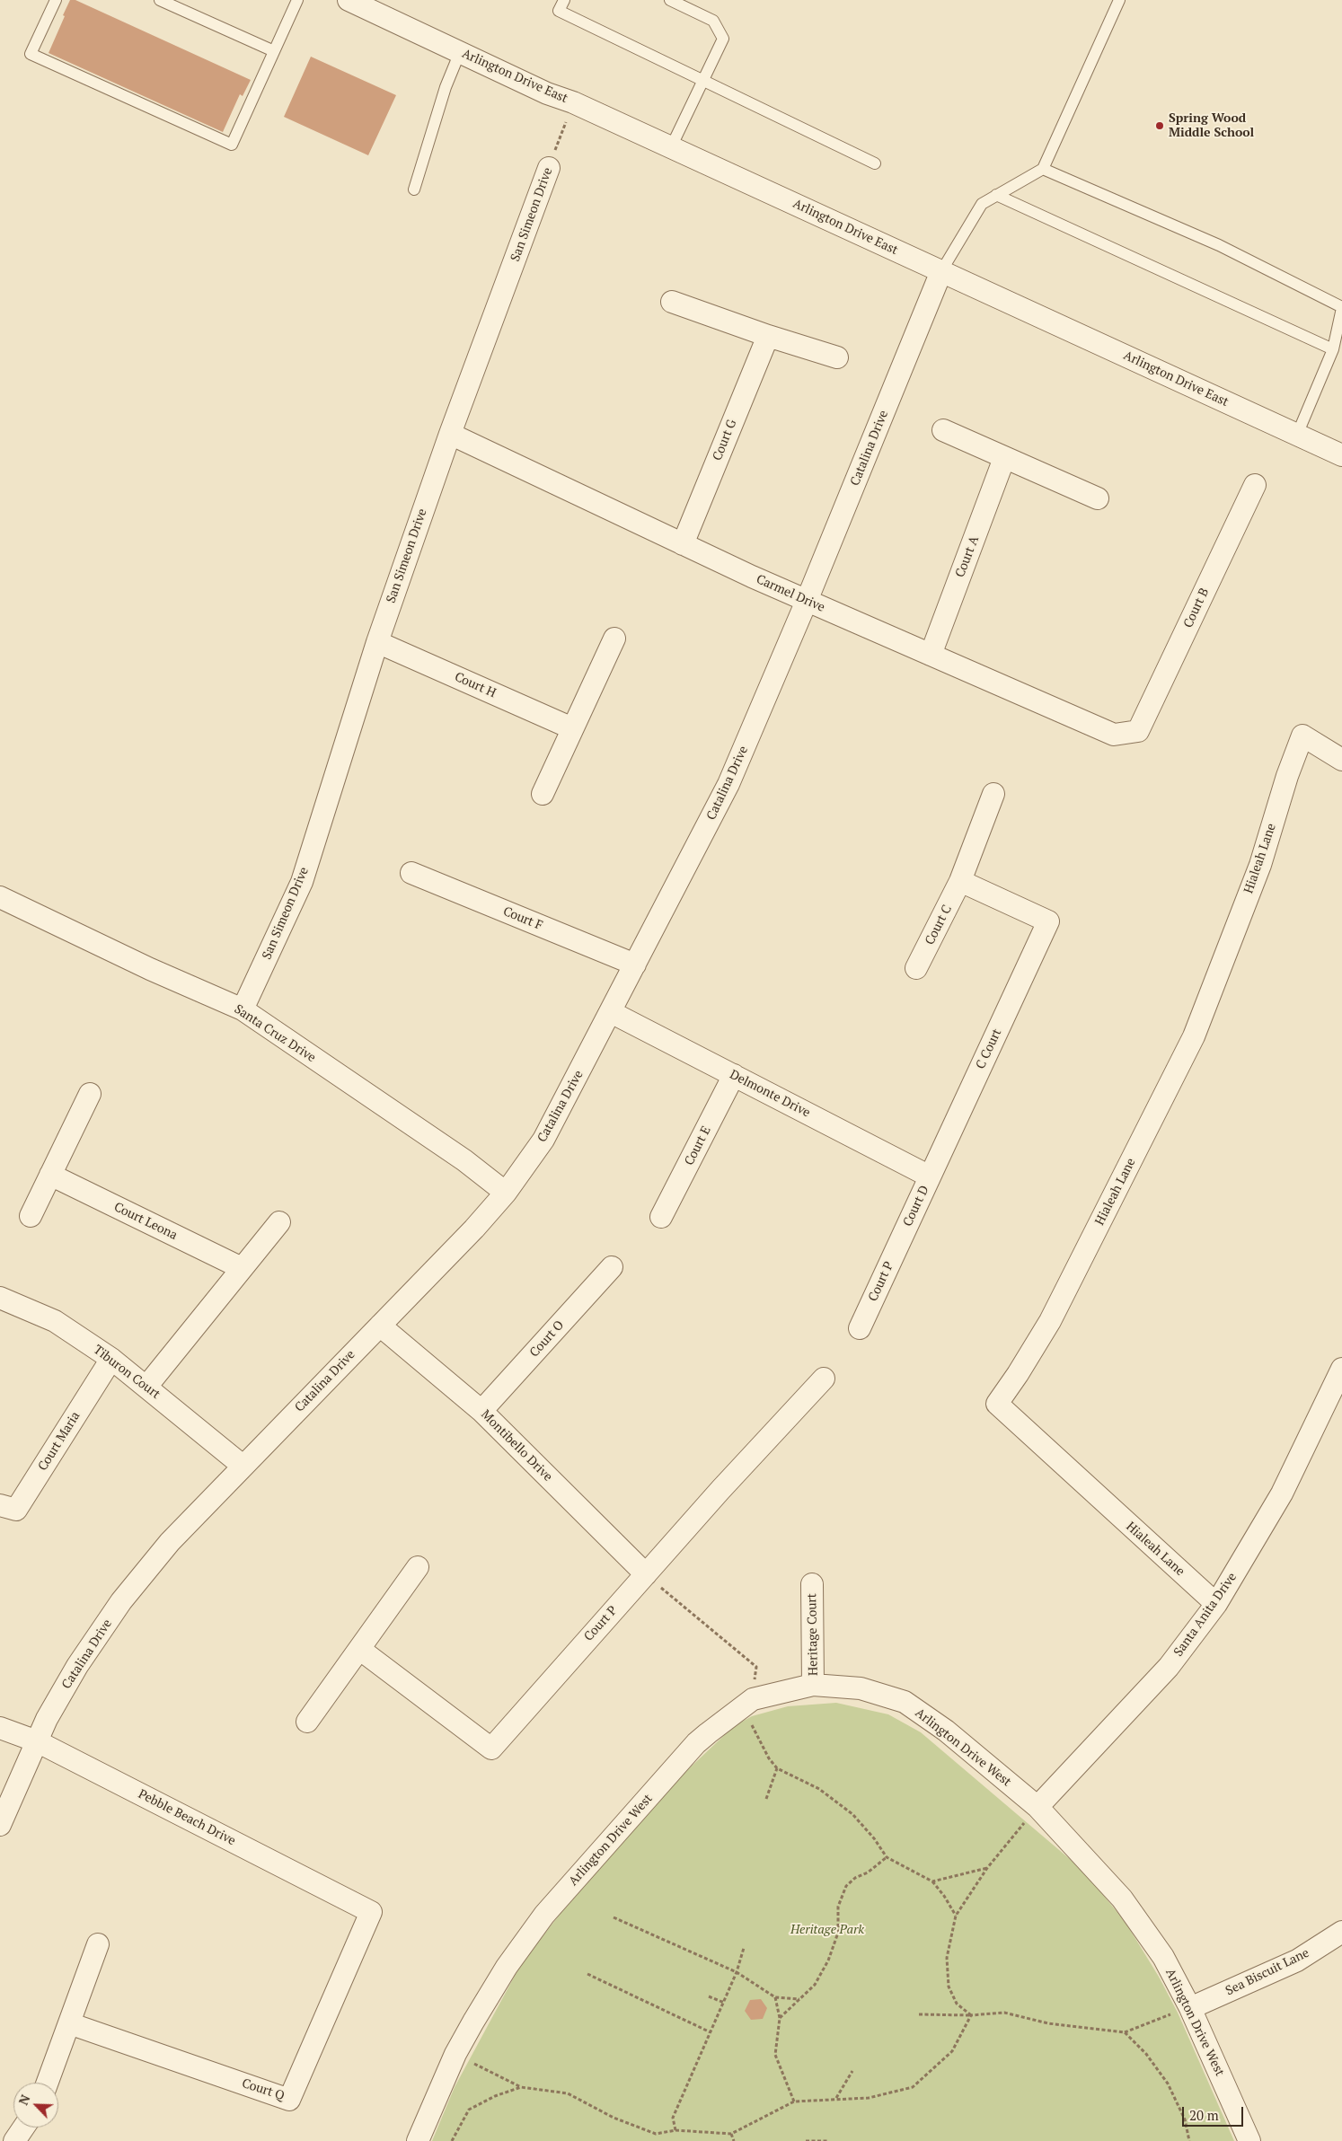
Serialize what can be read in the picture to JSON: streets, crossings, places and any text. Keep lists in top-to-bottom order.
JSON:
{
  "streets": {
    "street": [
      "Arlington Drive East",
      "San Simeon Drive",
      "Court G",
      "Catalina Drive",
      "Court A",
      "Carmel Drive",
      "Court B",
      "Court H",
      "Hialeah Lane",
      "Court F",
      "Court C",
      "Santa Cruz Drive",
      "C Court",
      "Delmonte Drive",
      "Court E",
      "Court D",
      "Court Leona",
      "Court P",
      "Court O",
      "Tiburon Court",
      "Court Maria",
      "Montibello Drive",
      "Santa Anita Drive",
      "Heritage Court",
      "Arlington Drive West",
      "Pebble Beach Drive",
      "Sea Biscuit Lane",
      "Court Q"
    ]
  },
  "crossings": [
    ["Arlington Drive East", "San Simeon Drive"],
    ["Arlington Drive East", "Catalina Drive"],
    ["San Simeon Drive", "Carmel Drive"],
    ["San Simeon Drive", "Court H"],
    ["San Simeon Drive", "Santa Cruz Drive"],
    ["Court G", "Carmel Drive"],
    ["Catalina Drive", "Carmel Drive"],
    ["Catalina Drive", "Court F"],
    ["Catalina Drive", "Santa Cruz Drive"],
    ["Catalina Drive", "Delmonte Drive"],
    ["Catalina Drive", "Tiburon Court"],
    ["Catalina Drive", "Montibello Drive"],
    ["Catalina Drive", "Pebble Beach Drive"],
    ["Court A", "Carmel Drive"],
    ["Carmel Drive", "Court B"],
    ["Hialeah Lane", "Santa Anita Drive"],
    ["Court C", "C Court"],
    ["C Court", "Delmonte Drive"],
    ["C Court", "Court D"],
    ["Delmonte Drive", "Court E"],
    ["Delmonte Drive", "Court D"],
    ["Court D", "Court P"],
    ["Court P", "Montibello Drive"],
    ["Court O", "Montibello Drive"],
    ["Tiburon Court", "Court Maria"],
    ["Santa Anita Drive", "Arlington Drive West"],
    ["Heritage Court", "Arlington Drive West"],
    ["Arlington Drive West", "Sea Biscuit Lane"],
    ["Pebble Beach Drive", "Court Q"]
  ],
  "parks": ["Heritage Park"],
  "places": ["Spring Wood Middle School"],
  "scale_bar": "20 m",
  "north": "top left"
}
